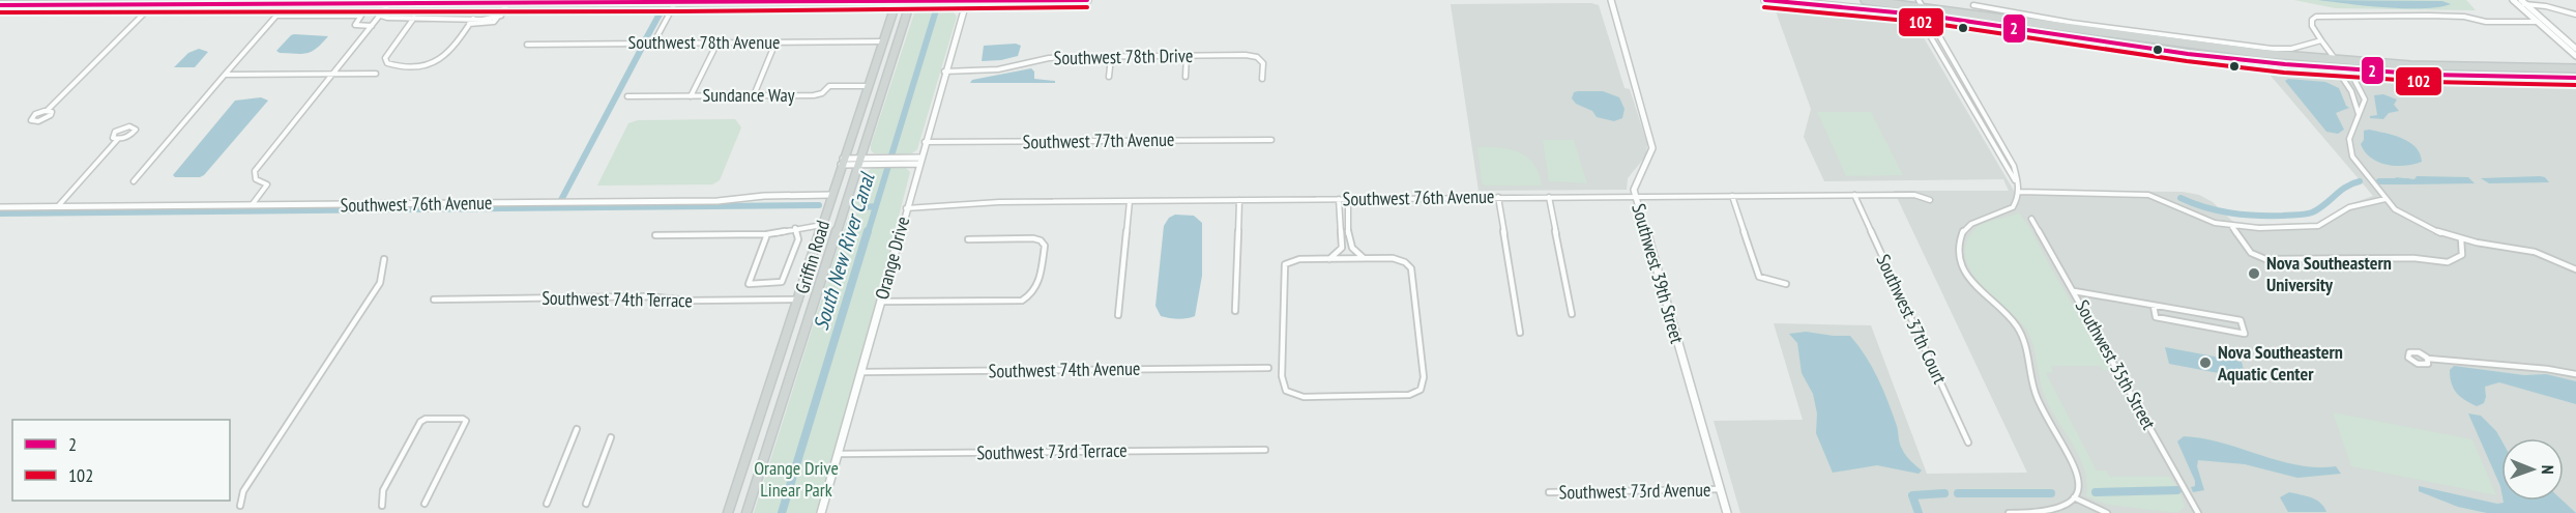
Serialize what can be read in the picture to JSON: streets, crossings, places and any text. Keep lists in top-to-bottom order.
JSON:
{
  "streets": {
    "main road": ["Griffin Road"],
    "street": [
      "Southwest 78th Avenue",
      "Southwest 78th Drive",
      "Sundance Way",
      "Southwest 77th Avenue",
      "Southwest 76th Avenue",
      "Orange Drive",
      "Southwest 39th Street",
      "Southwest 74th Terrace",
      "Southwest 37th Court",
      "Southwest 35th Street",
      "Southwest 74th Avenue",
      "Southwest 73rd Terrace",
      "Southwest 73rd Avenue"
    ]
  },
  "crossings": [
    ["Southwest 78th Avenue", "Griffin Road"],
    ["Southwest 78th Drive", "Orange Drive"],
    ["Sundance Way", "Griffin Road"],
    ["Southwest 77th Avenue", "Orange Drive"],
    ["Southwest 76th Avenue", "Griffin Road"],
    ["Southwest 76th Avenue", "Orange Drive"],
    ["Southwest 76th Avenue", "Southwest 39th Street"],
    ["Southwest 76th Avenue", "Southwest 37th Court"],
    ["Griffin Road", "Southwest 74th Terrace"],
    ["Orange Drive", "Southwest 74th Avenue"],
    ["Orange Drive", "Southwest 73rd Terrace"],
    ["Southwest 39th Street", "Southwest 73rd Avenue"]
  ],
  "water": ["South New River Canal"],
  "parks": ["Orange Drive Linear Park"],
  "places": ["Nova Southeastern University", "Nova Southeastern Aquatic Center"],
  "lines": ["transit line 2", "transit line 102"],
  "legend": ["2", "102"],
  "north": "right"
}
